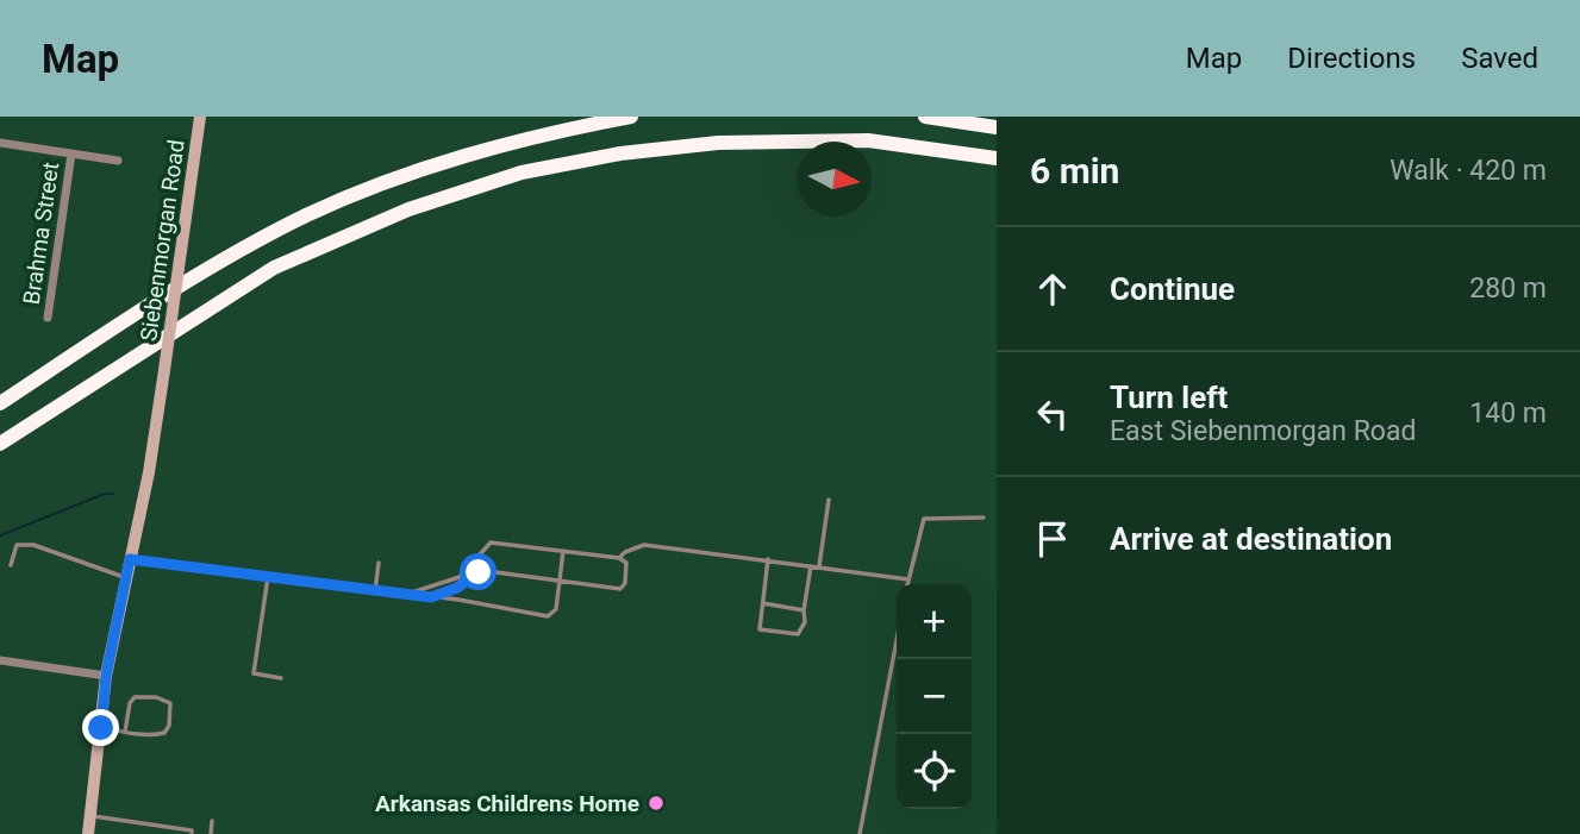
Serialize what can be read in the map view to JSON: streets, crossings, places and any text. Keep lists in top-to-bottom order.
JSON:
{
  "streets": {
    "street": ["Brahma Street", "Siebenmorgan Road"]
  },
  "places": ["Arkansas Childrens Home"],
  "north": "right",
  "page": {
    "header": "Map",
    "nav": ["Map", "Directions", "Saved"],
    "heading": ["6 min", "Walk · 420 m"],
    "list": [
      ["Continue", "280 m"],
      ["Turn left", "East Siebenmorgan Road", "140 m"],
      "Arrive at destination"
    ],
    "map_buttons": ["+", "−"]
  }
}
